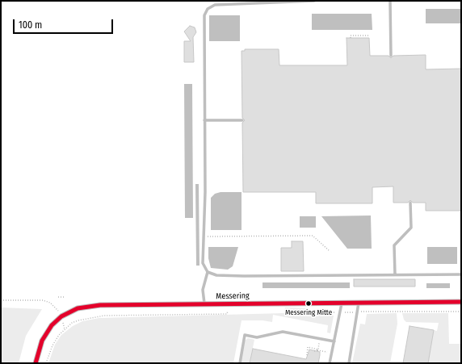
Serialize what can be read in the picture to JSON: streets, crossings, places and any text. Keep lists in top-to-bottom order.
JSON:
{
  "streets": {
    "street": ["Messering"]
  },
  "places": ["Messering Mitte"],
  "scale_bar": "100 m"
}
